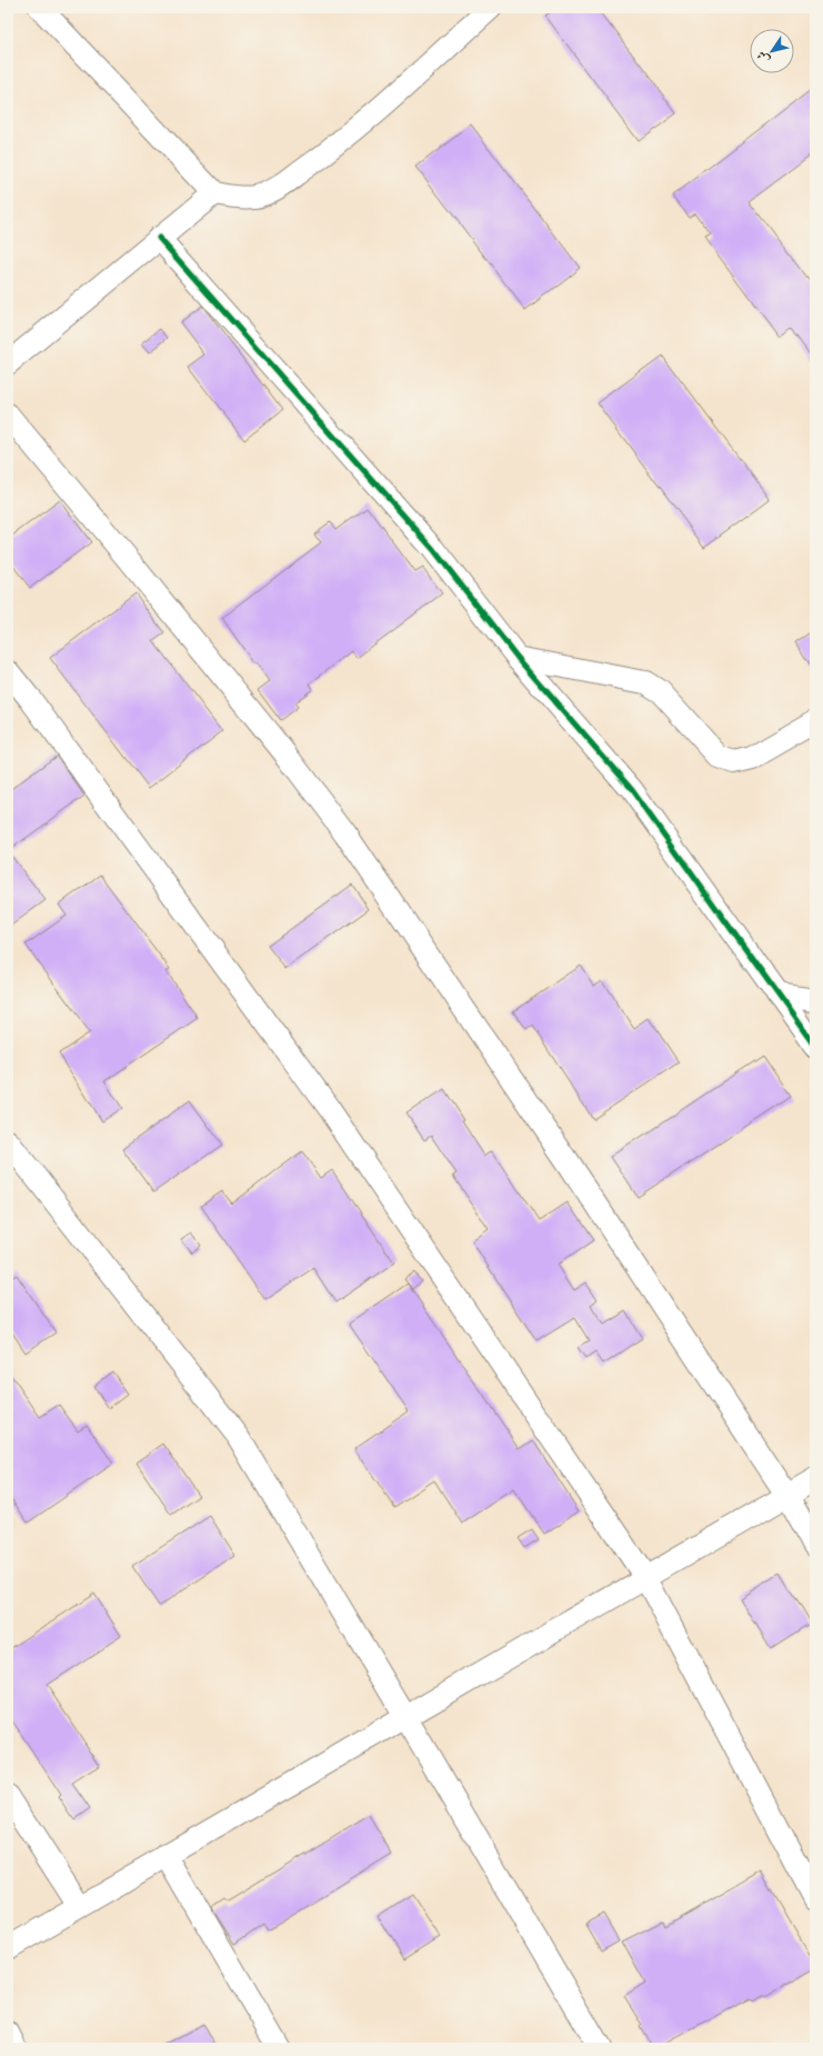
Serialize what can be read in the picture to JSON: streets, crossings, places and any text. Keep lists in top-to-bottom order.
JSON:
{
  "north": "bottom left"
}
